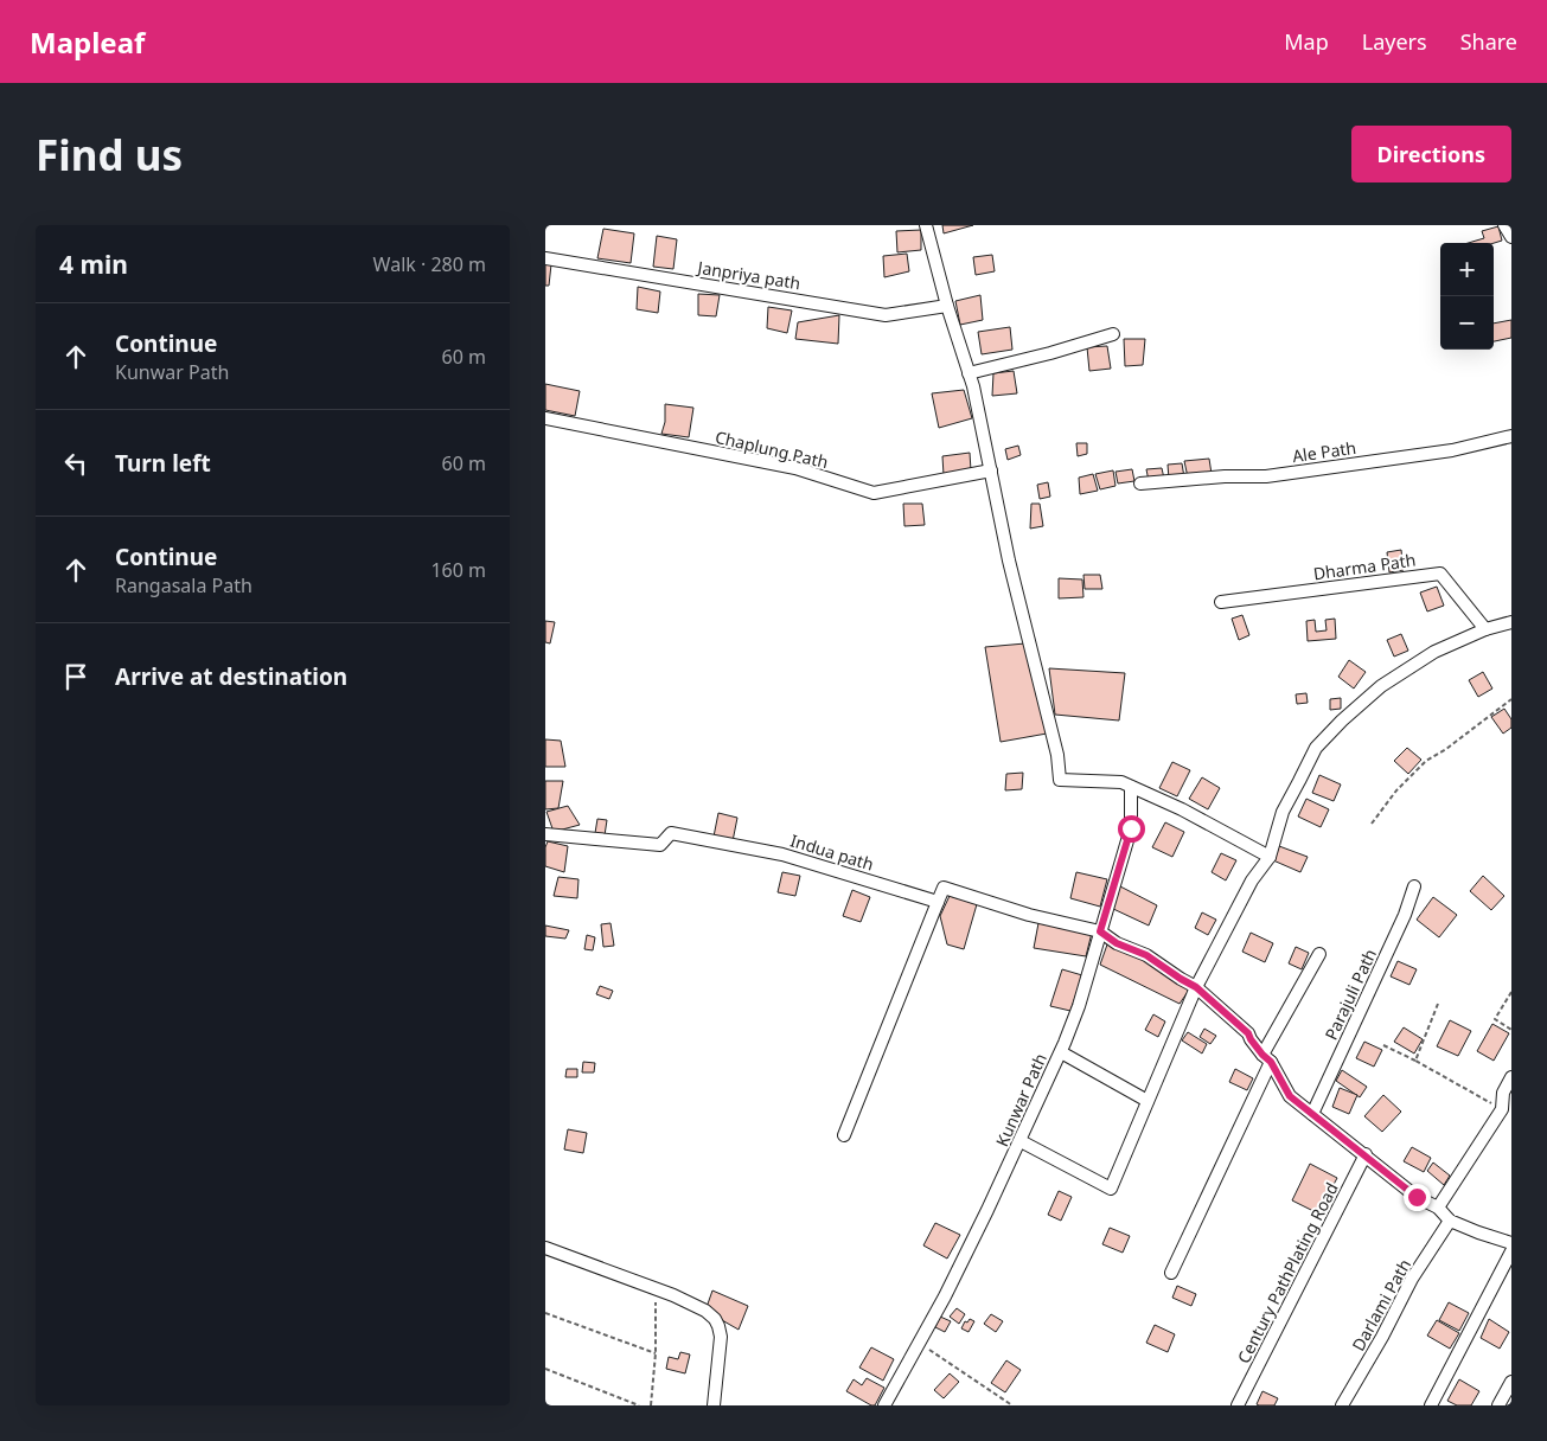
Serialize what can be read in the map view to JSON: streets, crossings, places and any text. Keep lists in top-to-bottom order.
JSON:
{
  "streets": {
    "street": [
      "Janpriya path",
      "Chaplung Path",
      "Ale Path",
      "Dharma Path",
      "Indua path",
      "Parajuli Path",
      "Kunwar Path",
      "Century PathPlating Road",
      "Darlami Path"
    ]
  },
  "page": {
    "header": "Mapleaf",
    "nav": ["Map", "Layers", "Share"],
    "buttons": "Directions",
    "title": "Find us",
    "heading": ["4 min", "Walk · 280 m"],
    "map_buttons": ["+", "−"],
    "list": [
      ["Continue", "Kunwar Path", "60 m"],
      ["Turn left", "60 m"],
      ["Continue", "Rangasala Path", "160 m"],
      "Arrive at destination"
    ]
  }
}
